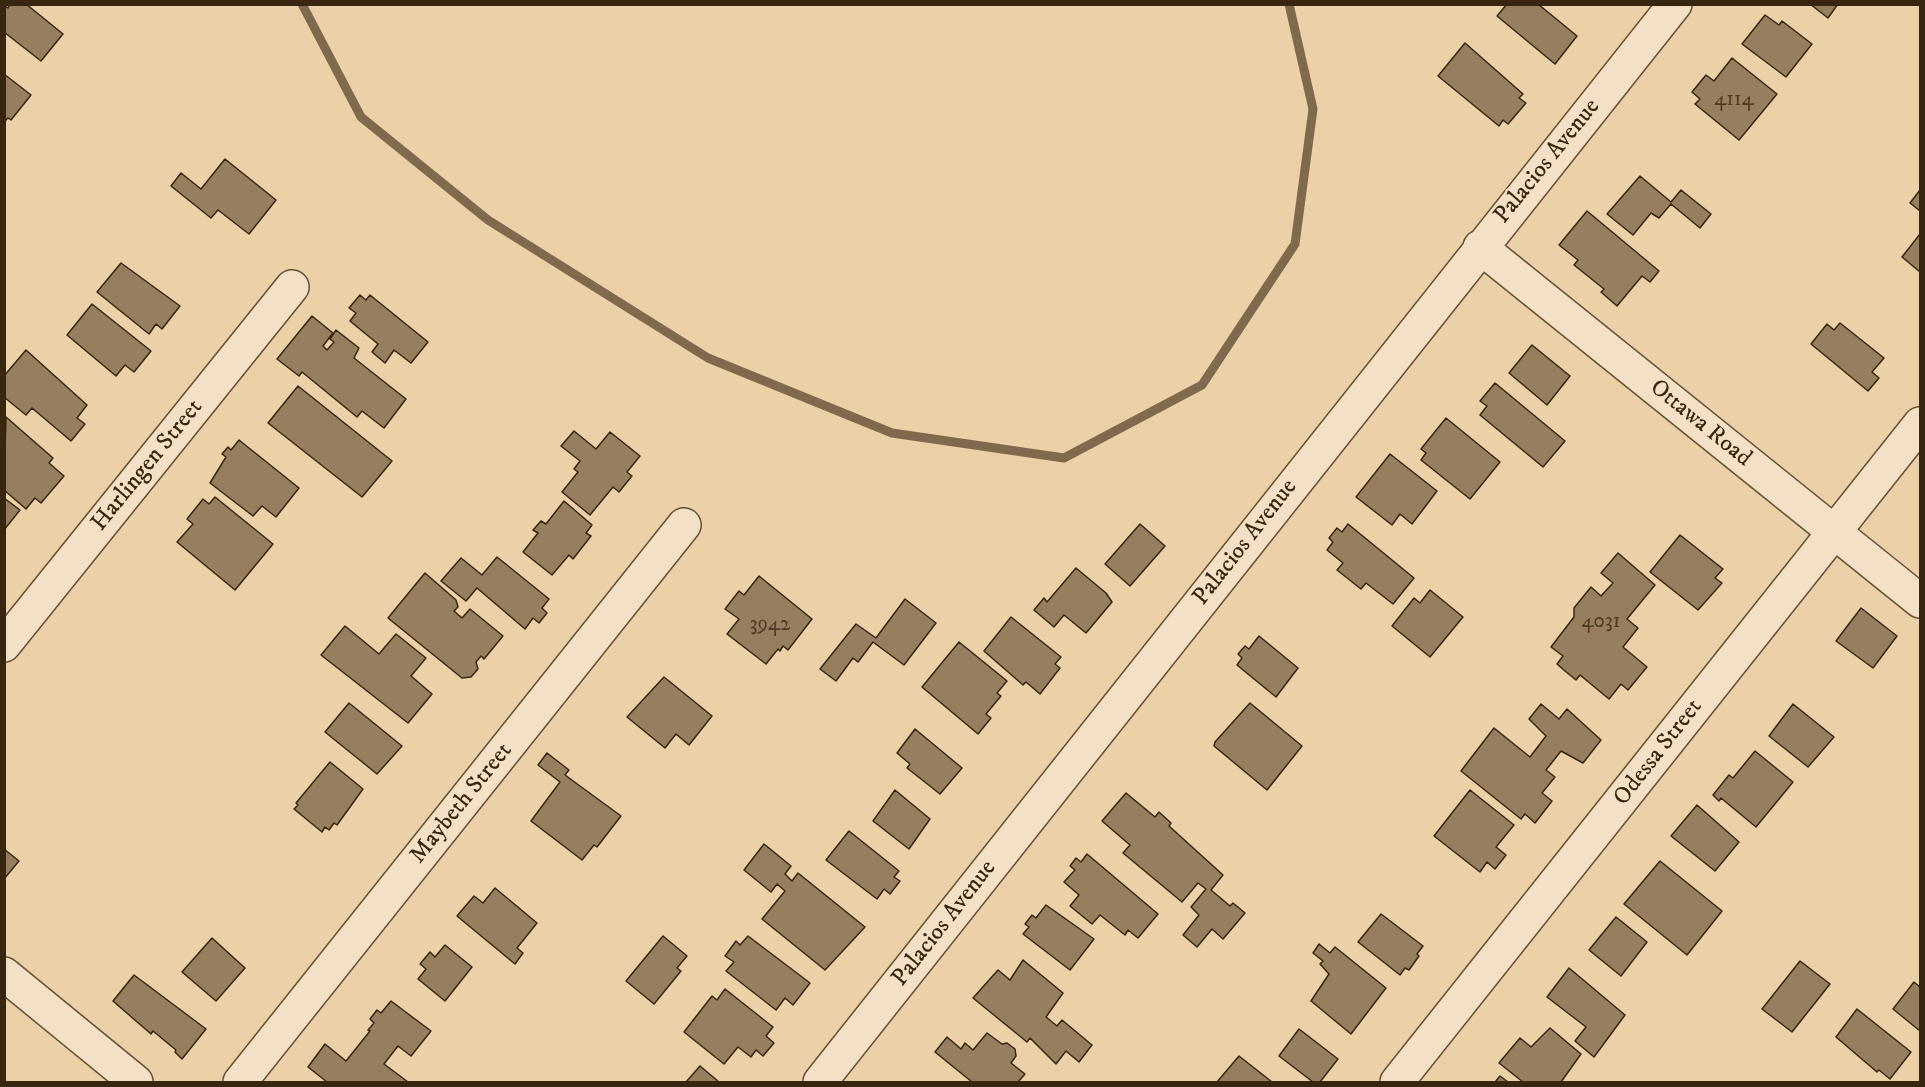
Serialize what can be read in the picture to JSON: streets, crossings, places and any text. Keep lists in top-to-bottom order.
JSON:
{
  "streets": {
    "street": [
      "Palacios Avenue",
      "Ottawa Road",
      "Harlingen Street",
      "Odessa Street",
      "Maybeth Street"
    ]
  },
  "crossings": [
    ["Palacios Avenue", "Ottawa Road"],
    ["Ottawa Road", "Odessa Street"]
  ],
  "house_numbers": ["4114", "4031", "3942"]
}
